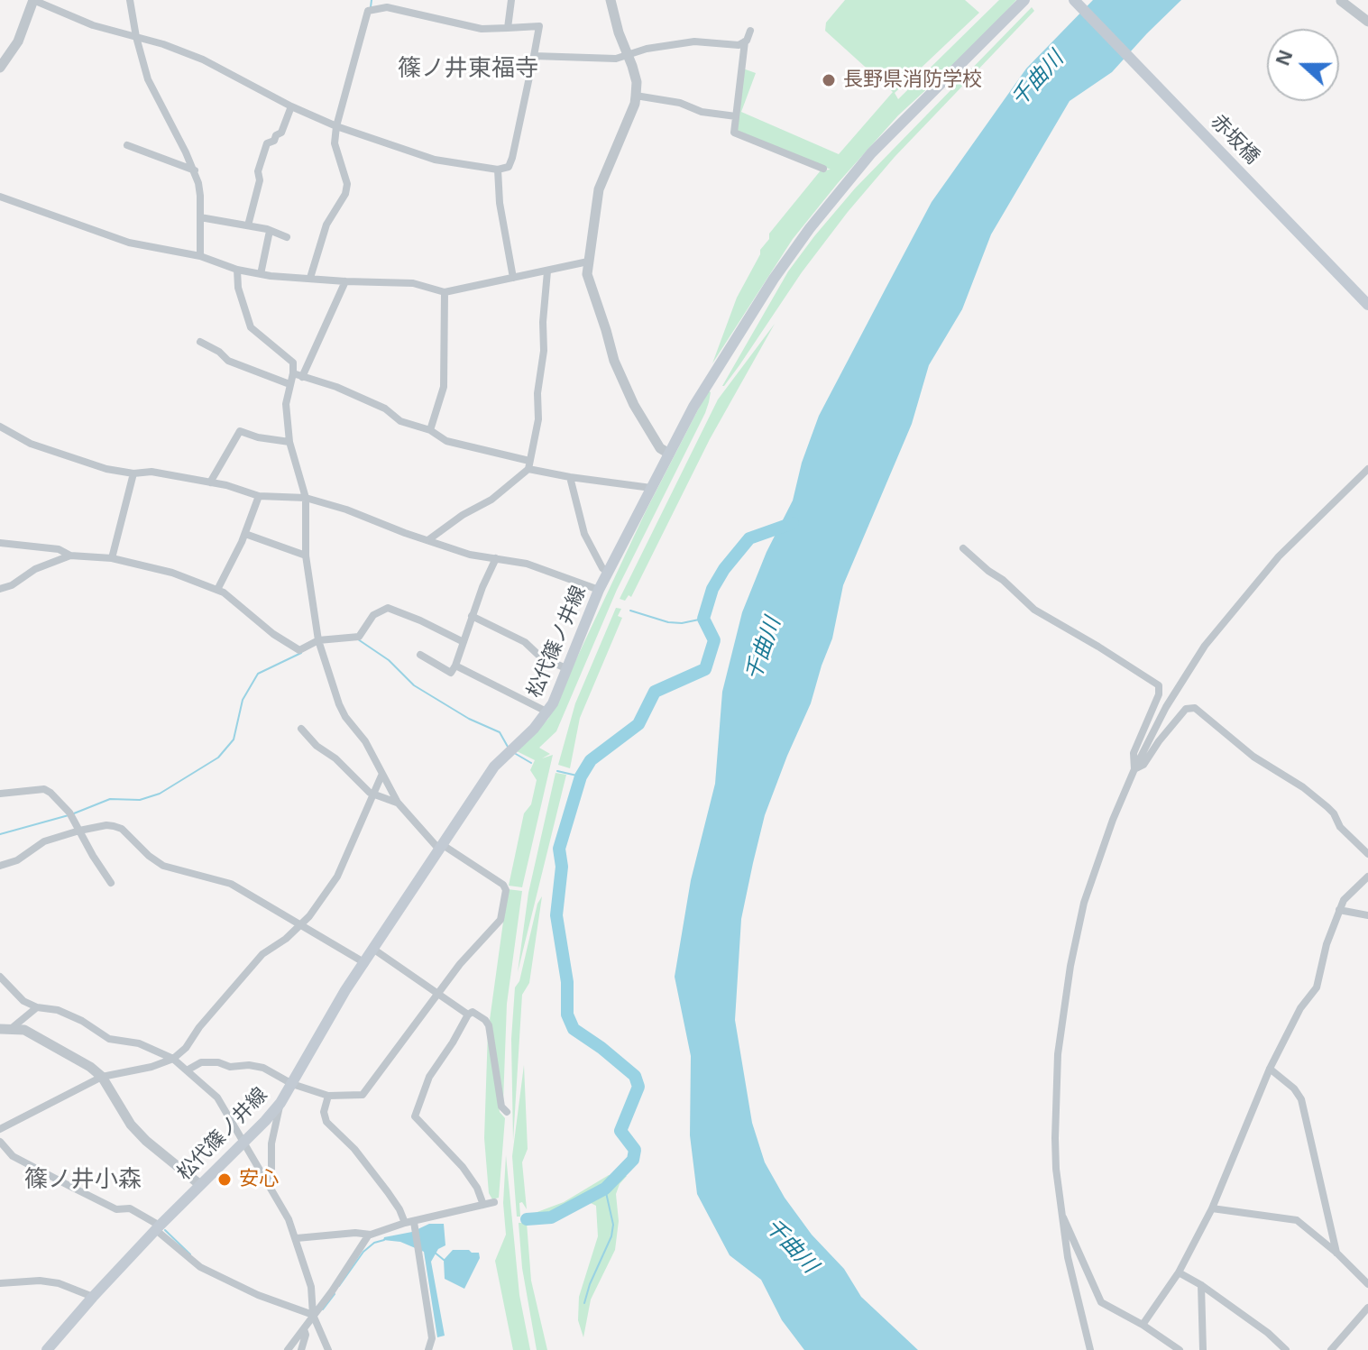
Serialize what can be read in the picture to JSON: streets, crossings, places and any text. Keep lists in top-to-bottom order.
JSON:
{
  "streets": {
    "main road": ["赤坂橋", "松代篠ノ井線"]
  },
  "districts": ["篠ノ井東福寺", "篠ノ井小森"],
  "water": ["千曲川"],
  "places": ["長野県消防学校", "安心"],
  "north": "left"
}
